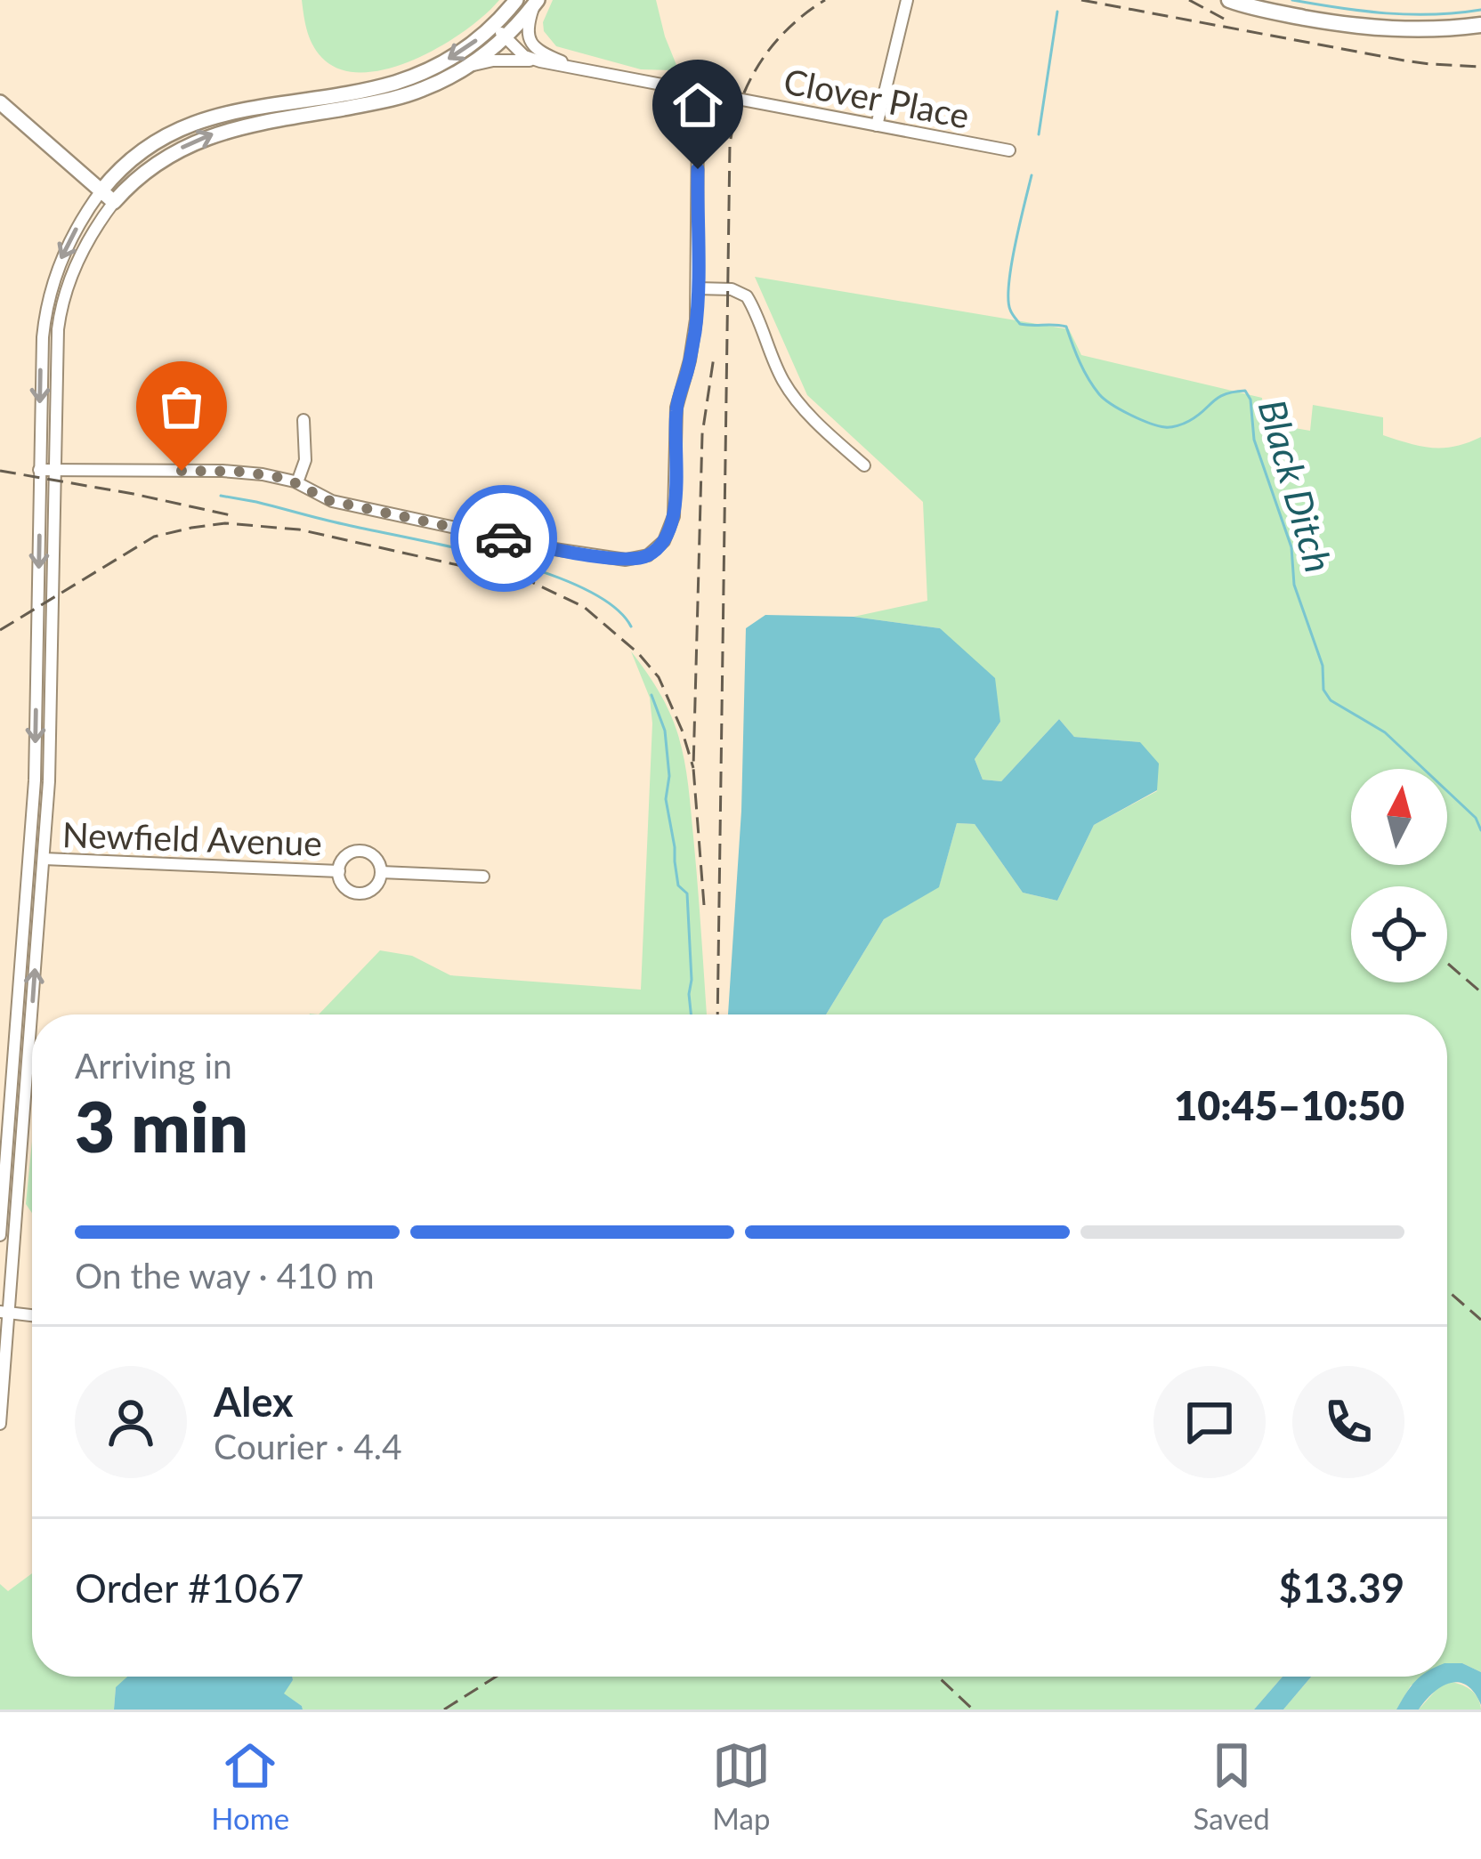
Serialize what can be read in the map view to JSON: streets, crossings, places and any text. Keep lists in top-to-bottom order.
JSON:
{
  "streets": {
    "street": ["Clover Place", "Newfield Avenue"]
  },
  "water": ["Black Ditch"],
  "north": "top",
  "page": {
    "heading": ["3 min", "Arriving in", "10:45–10:50"],
    "panel": [
      "Alex",
      "Courier · 4.4",
      "Order #1067",
      "$13.39"
    ],
    "bar": "On the way · 410 m",
    "tabs": ["Home", "Map", "Saved"]
  }
}
